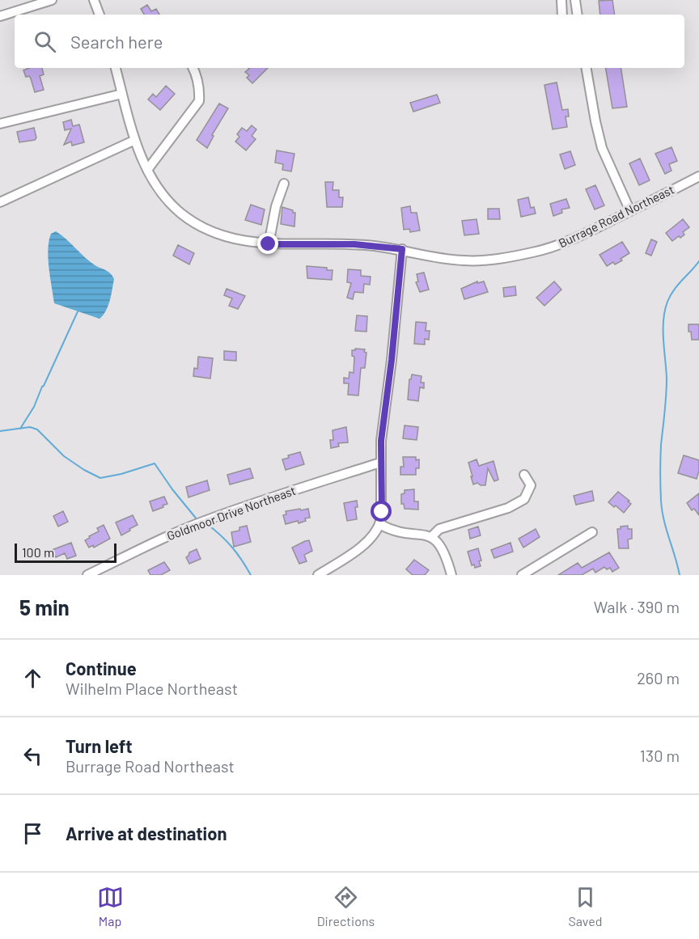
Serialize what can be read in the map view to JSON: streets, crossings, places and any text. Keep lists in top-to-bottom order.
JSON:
{
  "streets": {
    "street": ["Burrage Road Northeast", "Goldmoor Drive Northeast"]
  },
  "scale_bar": "100 m",
  "page": {
    "search": "Search here",
    "scale": "100 m",
    "heading": ["5 min", "Walk · 390 m"],
    "list": [
      ["Continue", "Wilhelm Place Northeast", "260 m"],
      ["Turn left", "Burrage Road Northeast", "130 m"],
      "Arrive at destination"
    ],
    "nav": ["Map", "Directions", "Saved"]
  }
}
